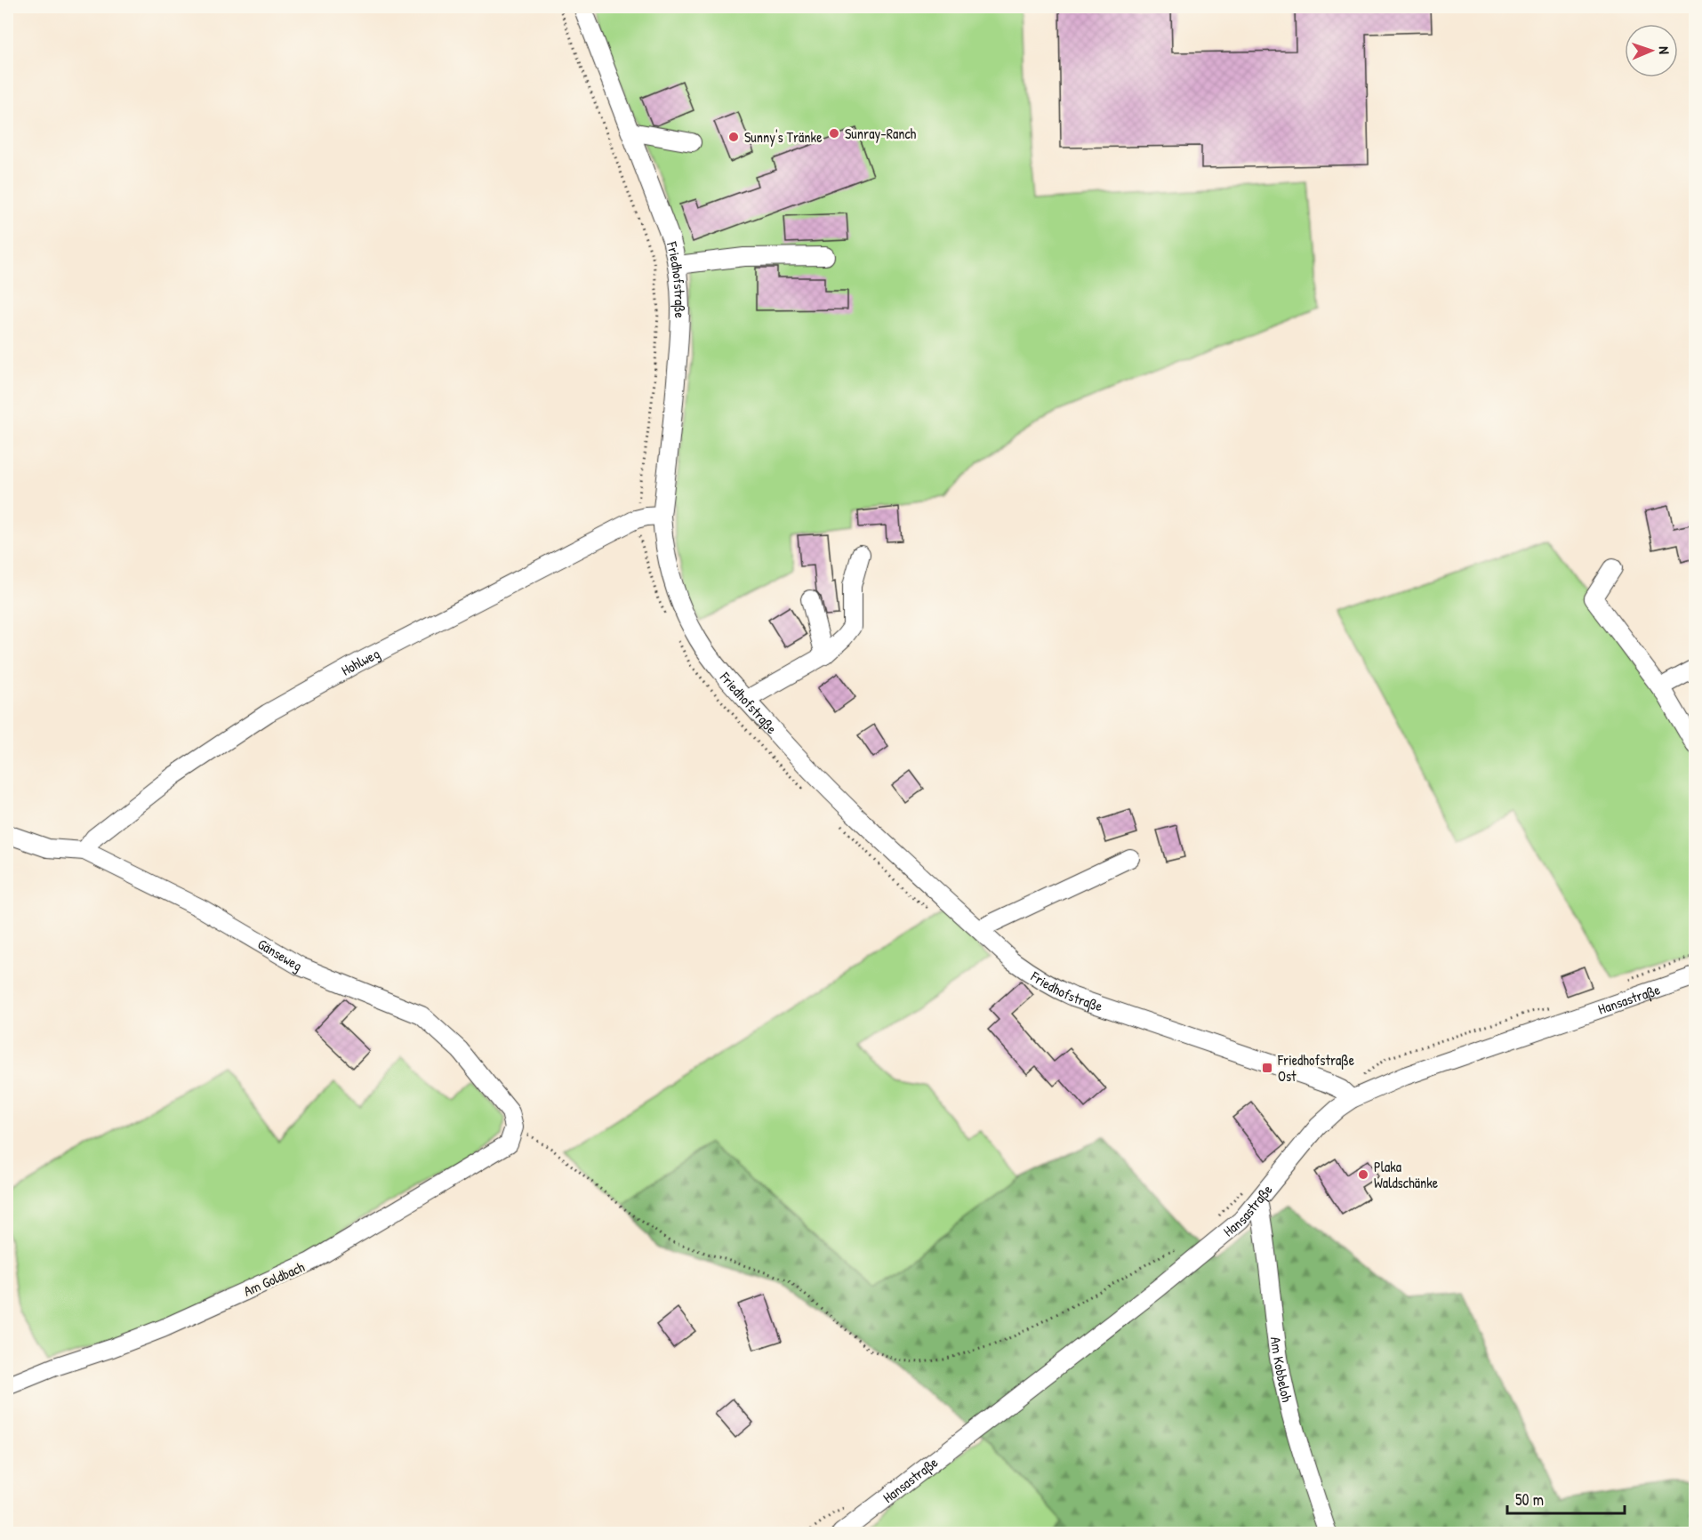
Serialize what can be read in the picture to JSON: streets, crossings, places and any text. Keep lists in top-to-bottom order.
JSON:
{
  "streets": {
    "street": [
      "Friedhofstraße",
      "Hohlweg",
      "Gänseweg",
      "Hansastraße",
      "Am Goldbach",
      "Am Kobbeloh"
    ]
  },
  "crossings": [
    ["Friedhofstraße", "Hohlweg"],
    ["Friedhofstraße", "Hansastraße"],
    ["Hohlweg", "Gänseweg"],
    ["Gänseweg", "Am Goldbach"],
    ["Hansastraße", "Am Kobbeloh"]
  ],
  "places": {
    "other": ["Sunray-Ranch", "Sunny's Tränke", "Plaka Waldschänke"],
    "transit": ["Friedhofstraße Ost"]
  },
  "scale_bar": "50 m",
  "north": "right"
}
